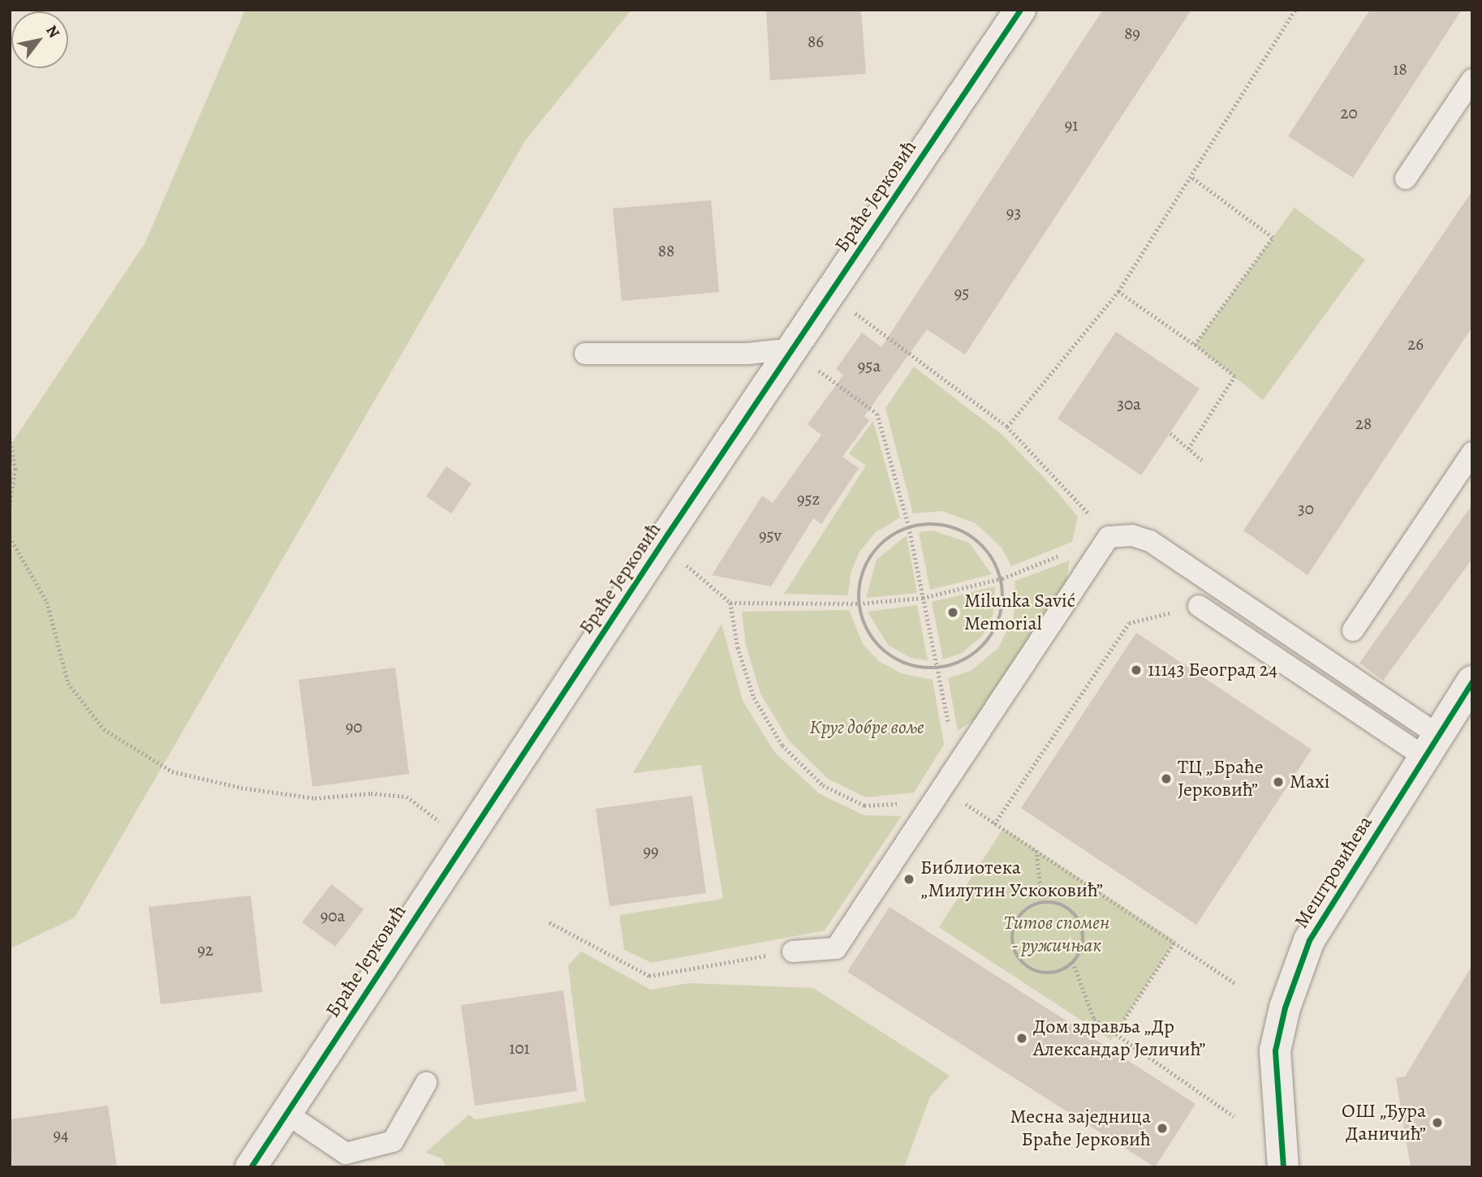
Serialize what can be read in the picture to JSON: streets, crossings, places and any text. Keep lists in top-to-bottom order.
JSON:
{
  "streets": {
    "street": ["Браће Јерковић", "Мештровићева"]
  },
  "parks": ["Круг добре воље", "Титов спомен - ружичњак"],
  "places": [
    "Milunka Savić Memorial",
    "11143 Београд 24",
    "ТЦ „Браће Јерковић”",
    "Maxi",
    "Библиотека „Милутин Ускоковић”",
    "Дом здравља „Др Александар Јеличић”",
    "ОШ „Ђура Даничић”",
    "Месна заједница Браће Јерковић"
  ],
  "house_numbers": [
    "89",
    "86",
    "18",
    "20",
    "91",
    "93",
    "88",
    "95",
    "26",
    "95a",
    "30a",
    "28",
    "95z",
    "30",
    "95v",
    "90",
    "99",
    "90a",
    "92",
    "101",
    "94"
  ],
  "north": "top right"
}
